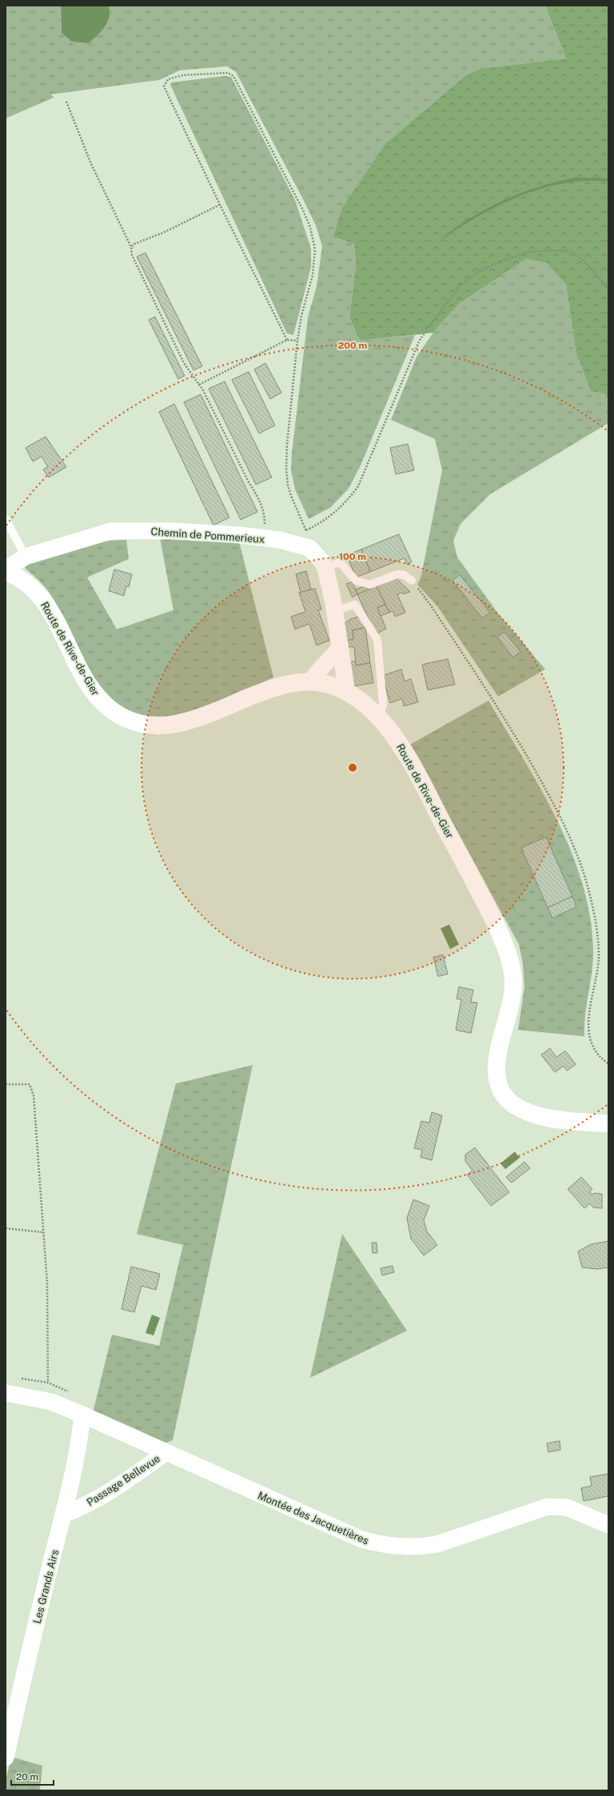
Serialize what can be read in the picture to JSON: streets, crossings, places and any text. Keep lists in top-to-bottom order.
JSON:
{
  "streets": {
    "main road": ["Route de Rive-de-Gier"],
    "street": [
      "Chemin de Pommerieux",
      "Passage Bellevue",
      "Montée des Jacquetières",
      "Les Grands Airs"
    ]
  },
  "crossings": [
    ["Chemin de Pommerieux", "Route de Rive-de-Gier"],
    ["Passage Bellevue", "Montée des Jacquetières"],
    ["Passage Bellevue", "Les Grands Airs"],
    ["Montée des Jacquetières", "Les Grands Airs"]
  ],
  "scale_bar": "20 m",
  "rings": ["200 m", "100 m"]
}
